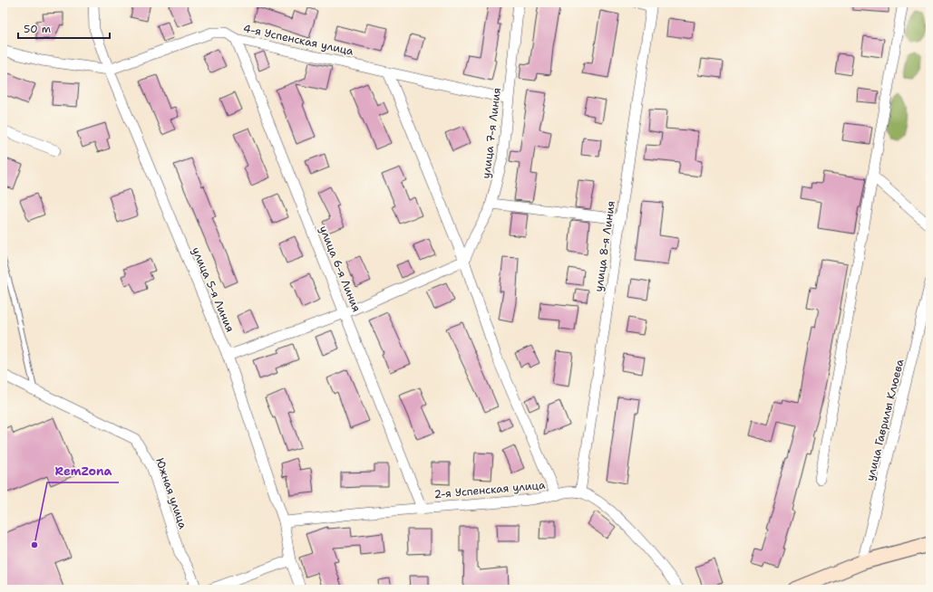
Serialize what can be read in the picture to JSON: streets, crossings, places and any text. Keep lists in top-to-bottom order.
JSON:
{
  "streets": {
    "street": [
      "4-я Успенская улица",
      "улица 7-я Линия",
      "улица 8-я Линия",
      "улица 6-я Линия",
      "улица 5-я Линия",
      "улица Гаврилы Клюева",
      "2-я Успенская улица",
      "Южная улица"
    ]
  },
  "crossings": [
    ["4-я Успенская улица", "улица 7-я Линия"],
    ["4-я Успенская улица", "улица 6-я Линия"],
    ["4-я Успенская улица", "улица 5-я Линия"],
    ["улица 8-я Линия", "2-я Успенская улица"],
    ["улица 6-я Линия", "2-я Успенская улица"],
    ["улица 5-я Линия", "2-я Успенская улица"]
  ],
  "places": ["RemZona"],
  "scale_bar": "50 m"
}
